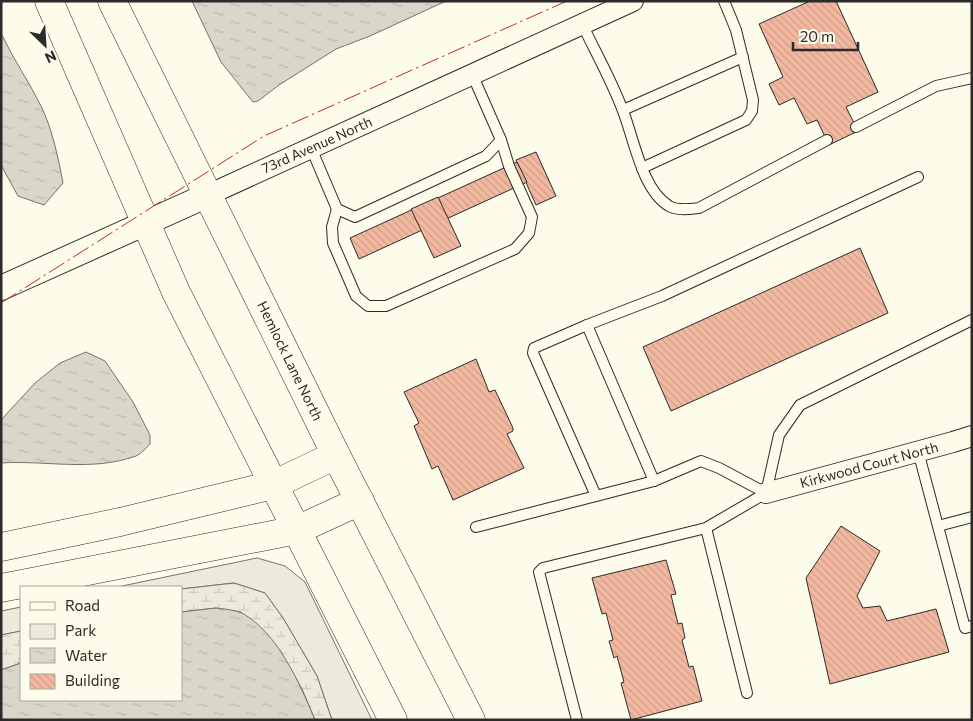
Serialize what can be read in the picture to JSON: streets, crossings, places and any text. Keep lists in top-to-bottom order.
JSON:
{
  "streets": {
    "main road": ["Hemlock Lane North"],
    "street": ["73rd Avenue North", "Kirkwood Court North"]
  },
  "crossings": [
    ["73rd Avenue North", "Hemlock Lane North"]
  ],
  "legend": [
    "Road",
    "Park",
    "Water",
    "Building"
  ],
  "scale_bar": "20 m",
  "north": "bottom right"
}
